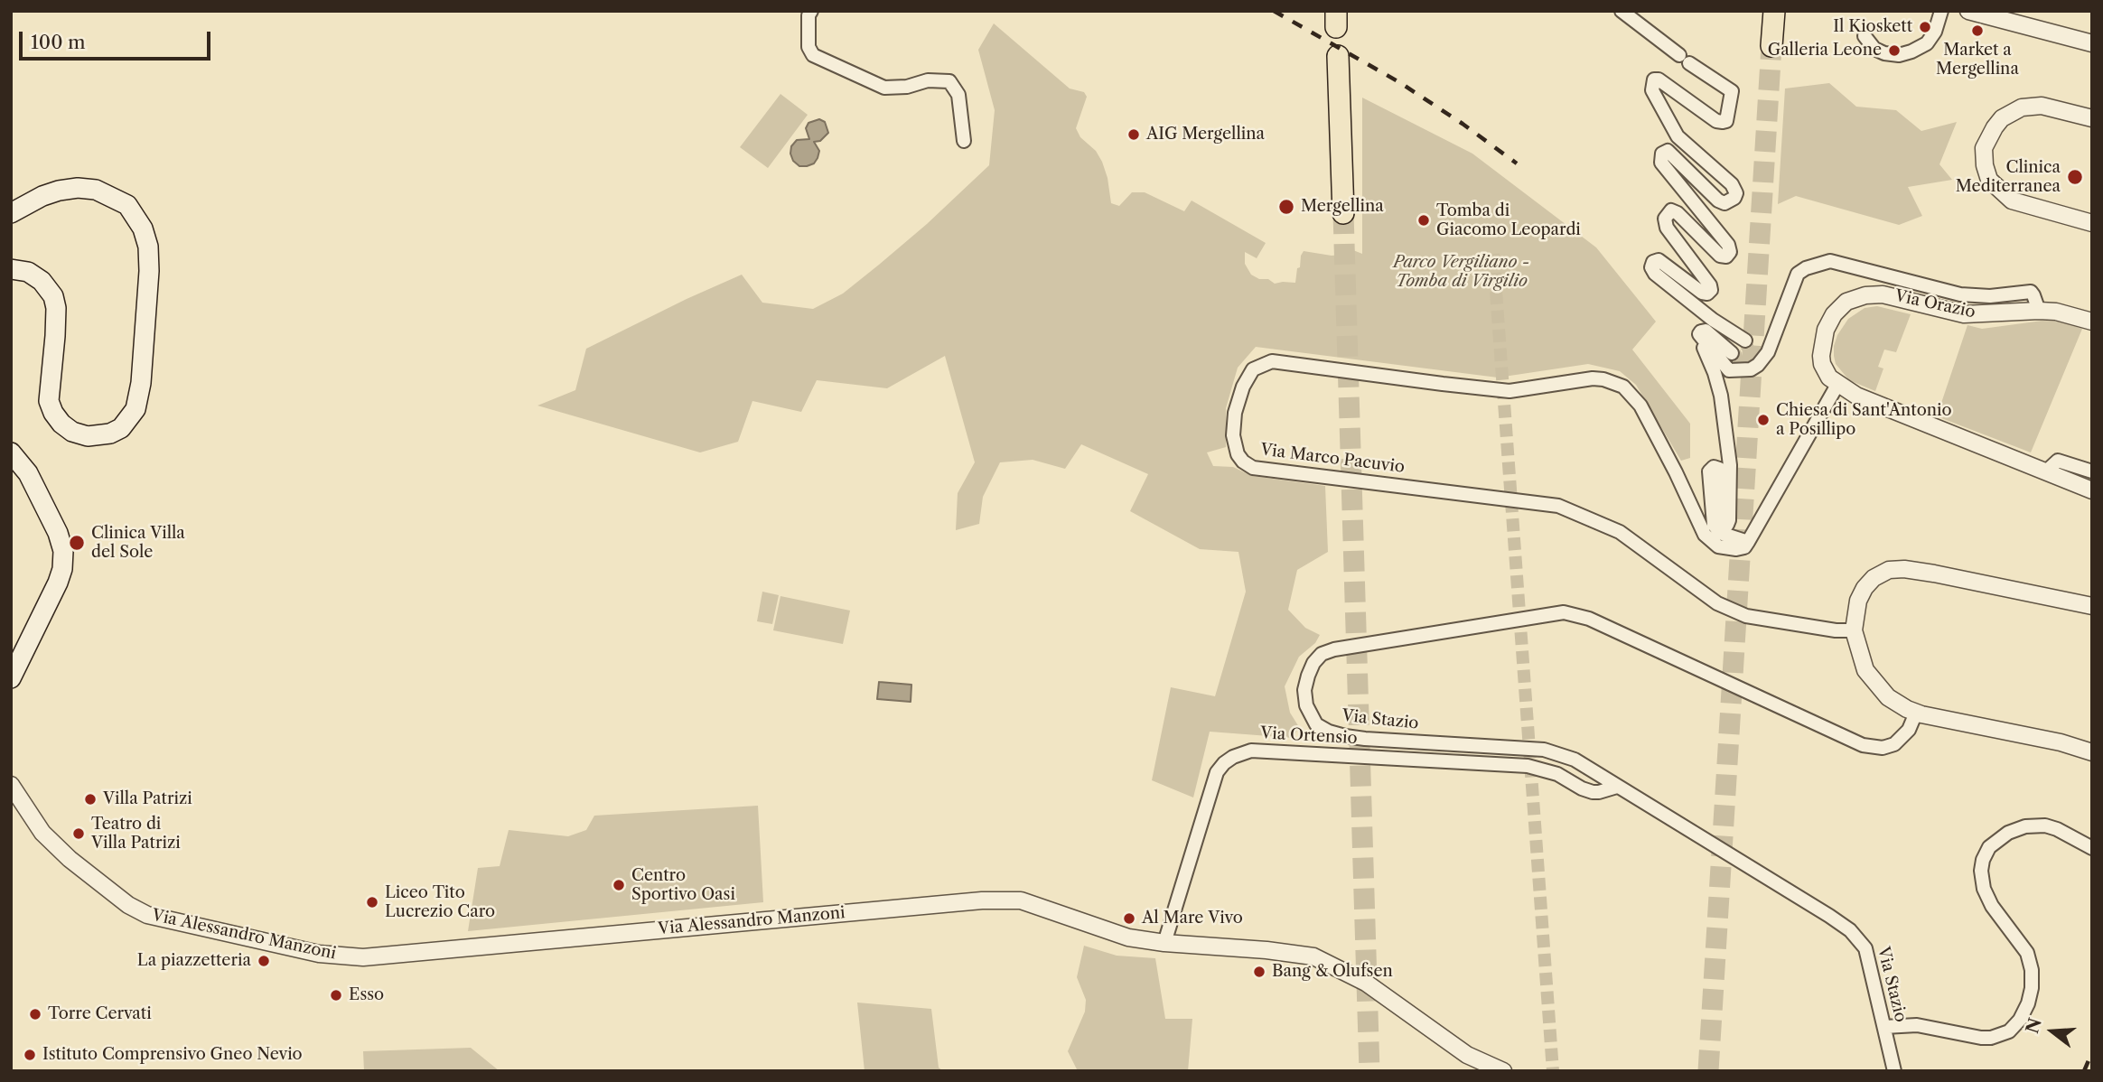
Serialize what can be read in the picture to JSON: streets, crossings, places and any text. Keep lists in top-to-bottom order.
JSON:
{
  "streets": {
    "street": [
      "Via Orazio",
      "Via Marco Pacuvio",
      "Via Stazio",
      "Via Ortensio",
      "Via Alessandro Manzoni"
    ]
  },
  "crossings": [
    ["Via Stazio", "Via Ortensio"],
    ["Via Ortensio", "Via Alessandro Manzoni"]
  ],
  "parks": ["Parco Vergiliano - Tomba di Virgilio"],
  "places": [
    "Il Kioskett",
    "Market a Mergellina",
    "Galleria Leone",
    "AIG Mergellina",
    "Clinica Mediterranea",
    "Mergellina",
    "Tomba di Giacomo Leopardi",
    "Chiesa di Sant'Antonio a Posillipo",
    "Clinica Villa del Sole",
    "Villa Patrizi",
    "Teatro di Villa Patrizi",
    "Centro Sportivo Oasi",
    "Liceo Tito Lucrezio Caro",
    "Al Mare Vivo",
    "La piazzetteria",
    "Bang & Olufsen",
    "Esso",
    "Torre Cervati",
    "Istituto Comprensivo Gneo Nevio"
  ],
  "scale_bar": "100 m",
  "north": "left"
}
